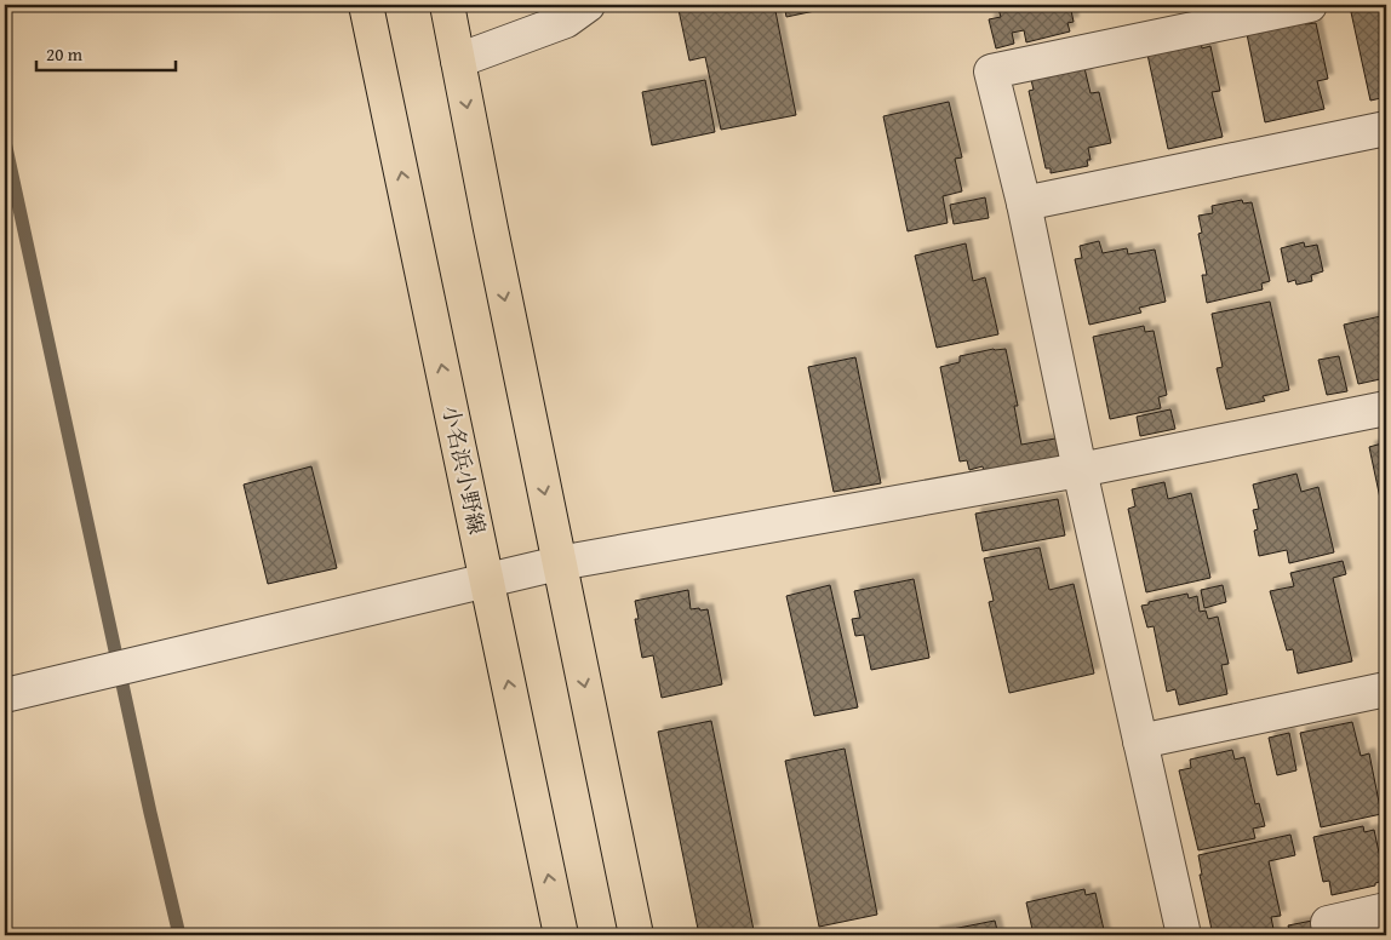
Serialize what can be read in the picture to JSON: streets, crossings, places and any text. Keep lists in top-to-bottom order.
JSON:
{
  "streets": {
    "main road": ["小名浜小野線"]
  },
  "scale_bar": "20 m"
}
